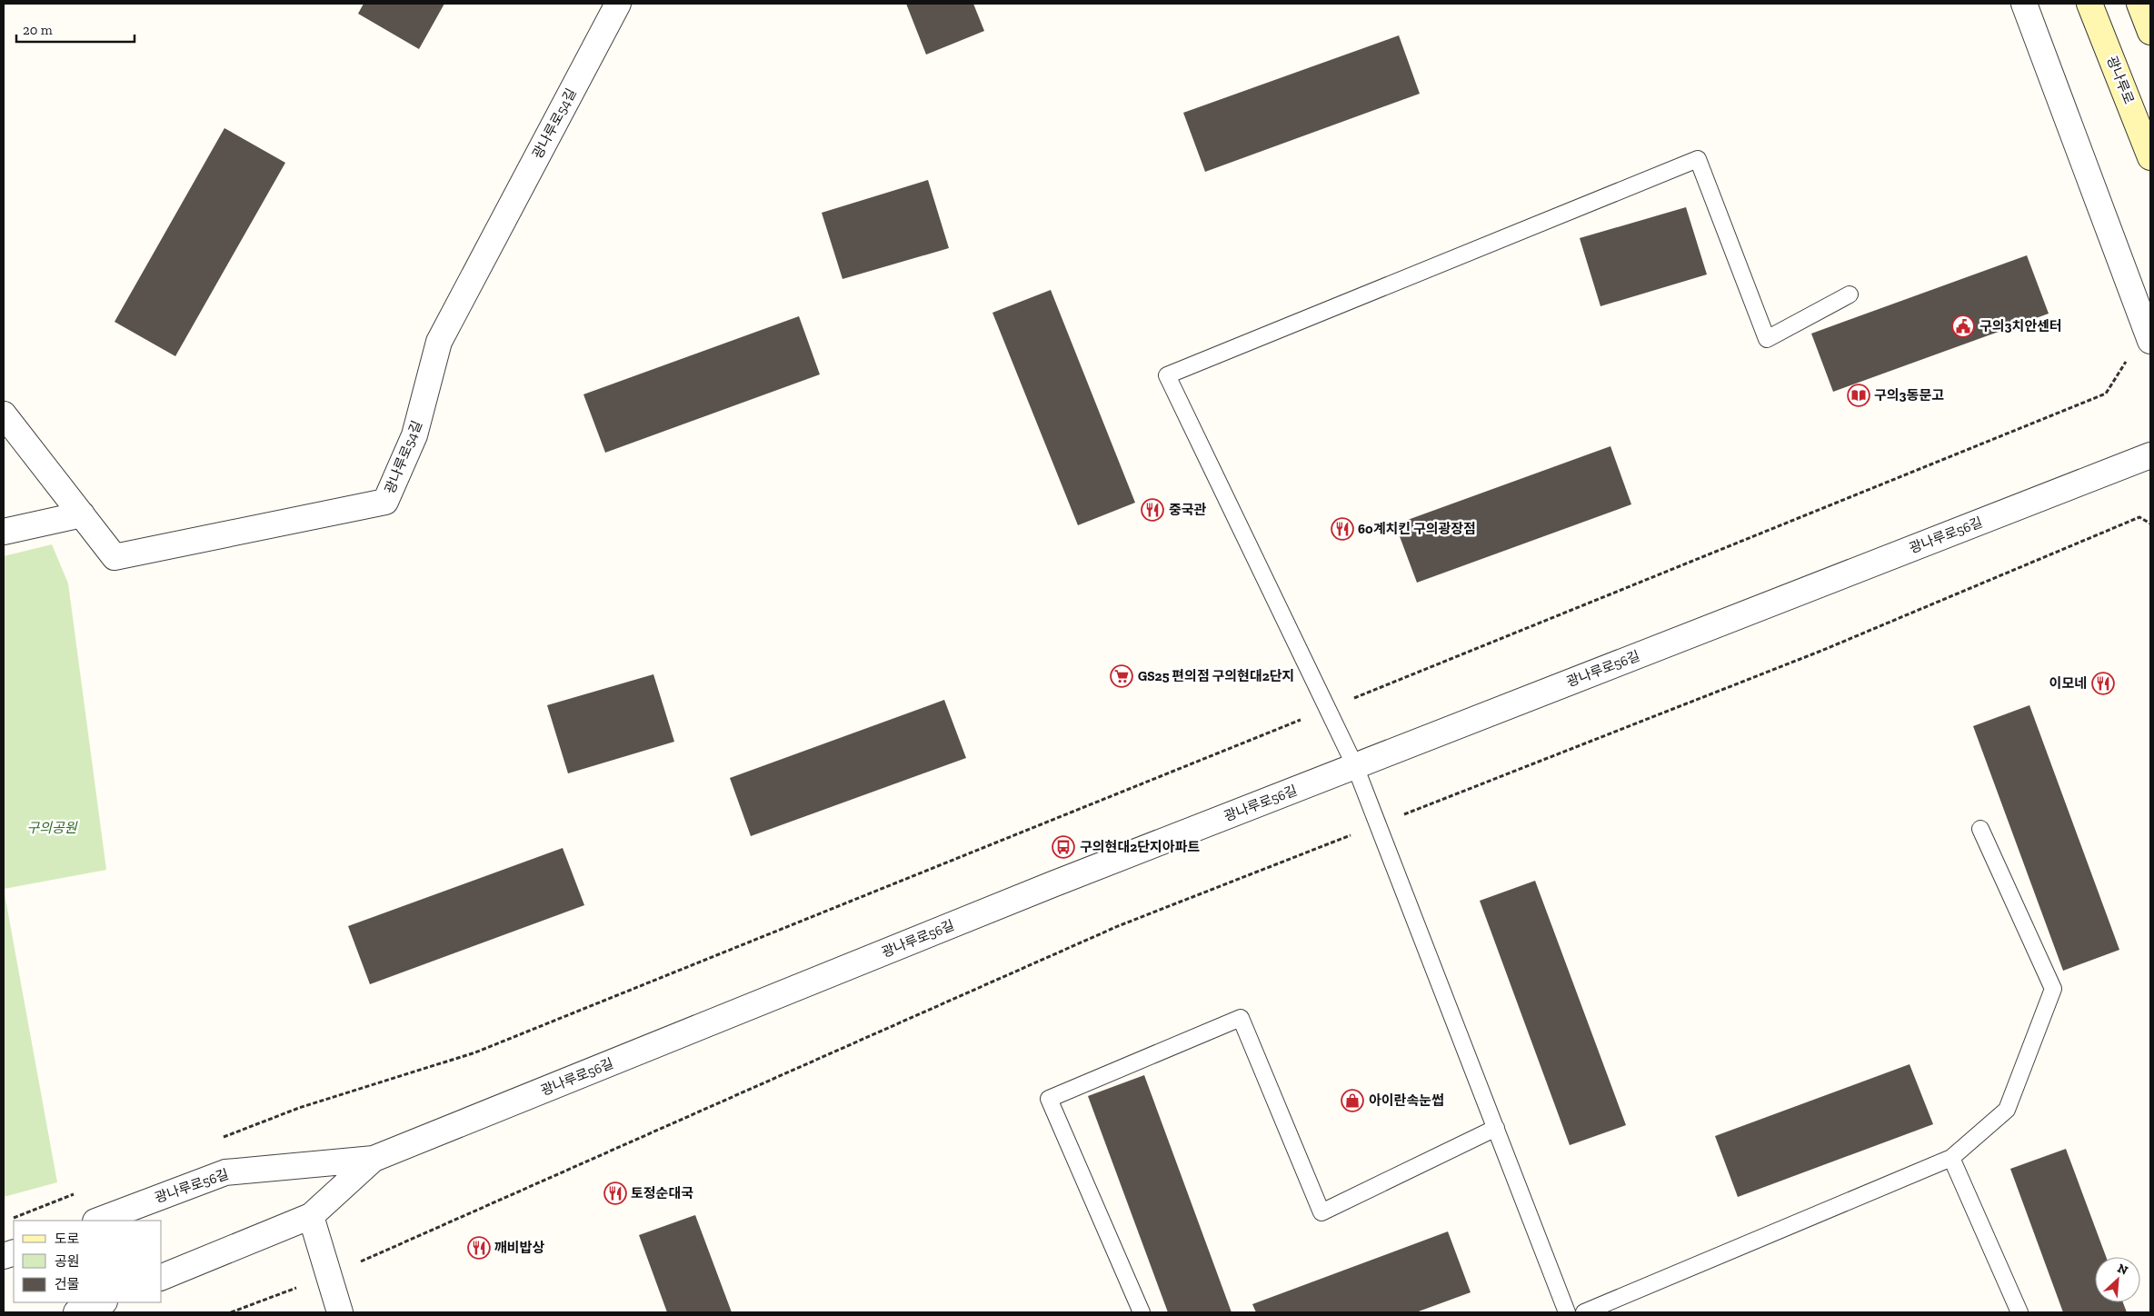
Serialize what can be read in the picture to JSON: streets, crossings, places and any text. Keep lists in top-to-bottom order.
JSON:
{
  "streets": {
    "main road": ["광나루로"],
    "street": ["광나루로54길", "광나루로56길"]
  },
  "parks": ["구의공원"],
  "places": {
    "public building": ["구의3치안센터"],
    "library": ["구의3동문고"],
    "restaurant": [
      "중국관",
      "60계치킨 구의광장점",
      "이모네",
      "토정순대국",
      "깨비밥상"
    ],
    "supermarket": ["GS25 편의점 구의현대2단지"],
    "bus stop": ["구의현대2단지아파트"],
    "shop": ["아이란속눈썹"]
  },
  "legend": ["도로", "공원", "건물"],
  "scale_bar": "20 m",
  "north": "top right"
}
